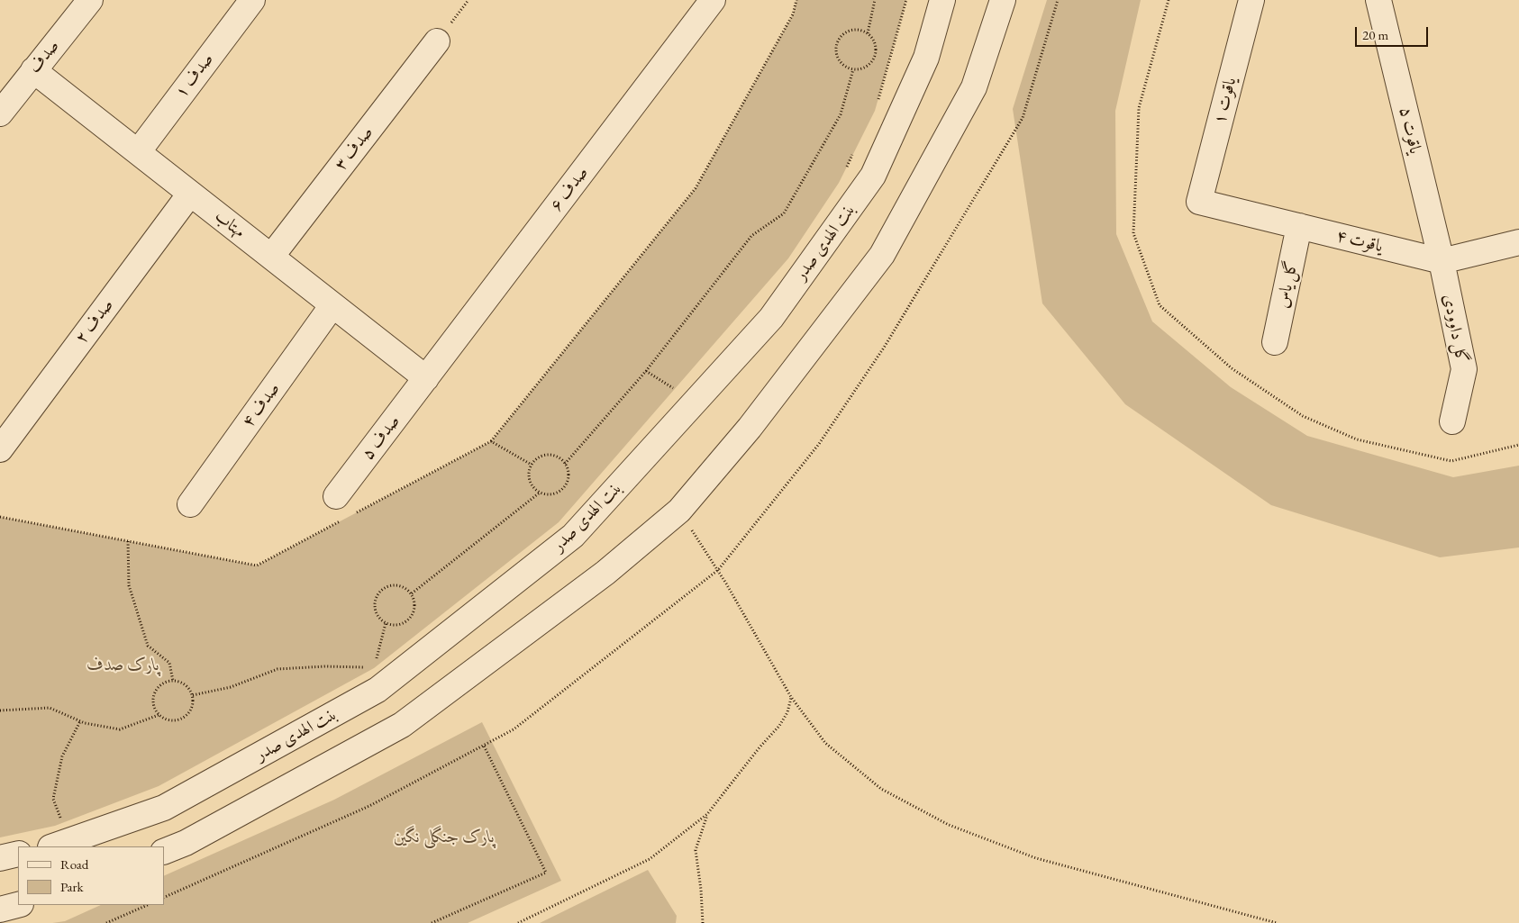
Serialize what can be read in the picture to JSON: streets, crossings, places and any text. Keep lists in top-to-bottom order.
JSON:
{
  "streets": {
    "street": [
      "صدف",
      "صدف ۱",
      "یاقوت ۱",
      "یاقوت ۵",
      "صدف ۳",
      "صدف ۶",
      "مهتاب",
      "یاقوت ۴",
      "بنت الهدی صدر",
      "گل یاس",
      "صدف ۲",
      "گل داوودی",
      "صدف ۴",
      "صدف ۵"
    ]
  },
  "crossings": [
    ["صدف", "مهتاب"],
    ["صدف ۱", "مهتاب"],
    ["یاقوت ۱", "یاقوت ۴"],
    ["یاقوت ۵", "یاقوت ۴"],
    ["یاقوت ۵", "گل داوودی"],
    ["صدف ۳", "مهتاب"],
    ["صدف ۶", "مهتاب"],
    ["صدف ۶", "صدف ۵"],
    ["مهتاب", "صدف ۲"],
    ["مهتاب", "صدف ۴"],
    ["مهتاب", "صدف ۵"],
    ["یاقوت ۴", "گل یاس"],
    ["یاقوت ۴", "گل داوودی"]
  ],
  "parks": ["پارک صدف", "پارک جنگلی نگین"],
  "legend": ["Road", "Park"],
  "scale_bar": "20 m"
}
